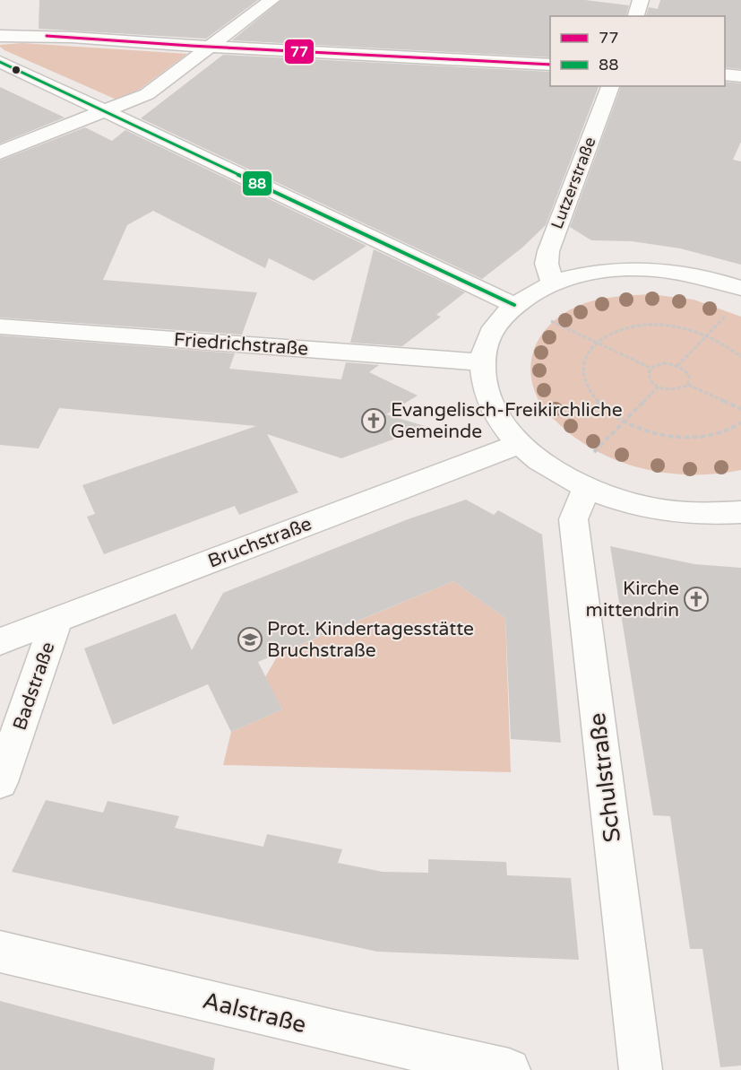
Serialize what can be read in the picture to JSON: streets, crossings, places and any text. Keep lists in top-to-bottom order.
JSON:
{
  "streets": {
    "street": [
      "Lutzerstraße",
      "Friedrichstraße",
      "Bruchstraße",
      "Badstraße",
      "Schulstraße",
      "Aalstraße"
    ]
  },
  "crossings": [
    ["Bruchstraße", "Badstraße"]
  ],
  "places": {
    "church": ["Evangelisch-Freikirchliche Gemeinde", "Kirche mittendrin"],
    "school or university": ["Prot. Kindertagesstätte Bruchstraße"]
  },
  "lines": ["transit line 77", "transit line 88"],
  "legend": ["77", "88"]
}
